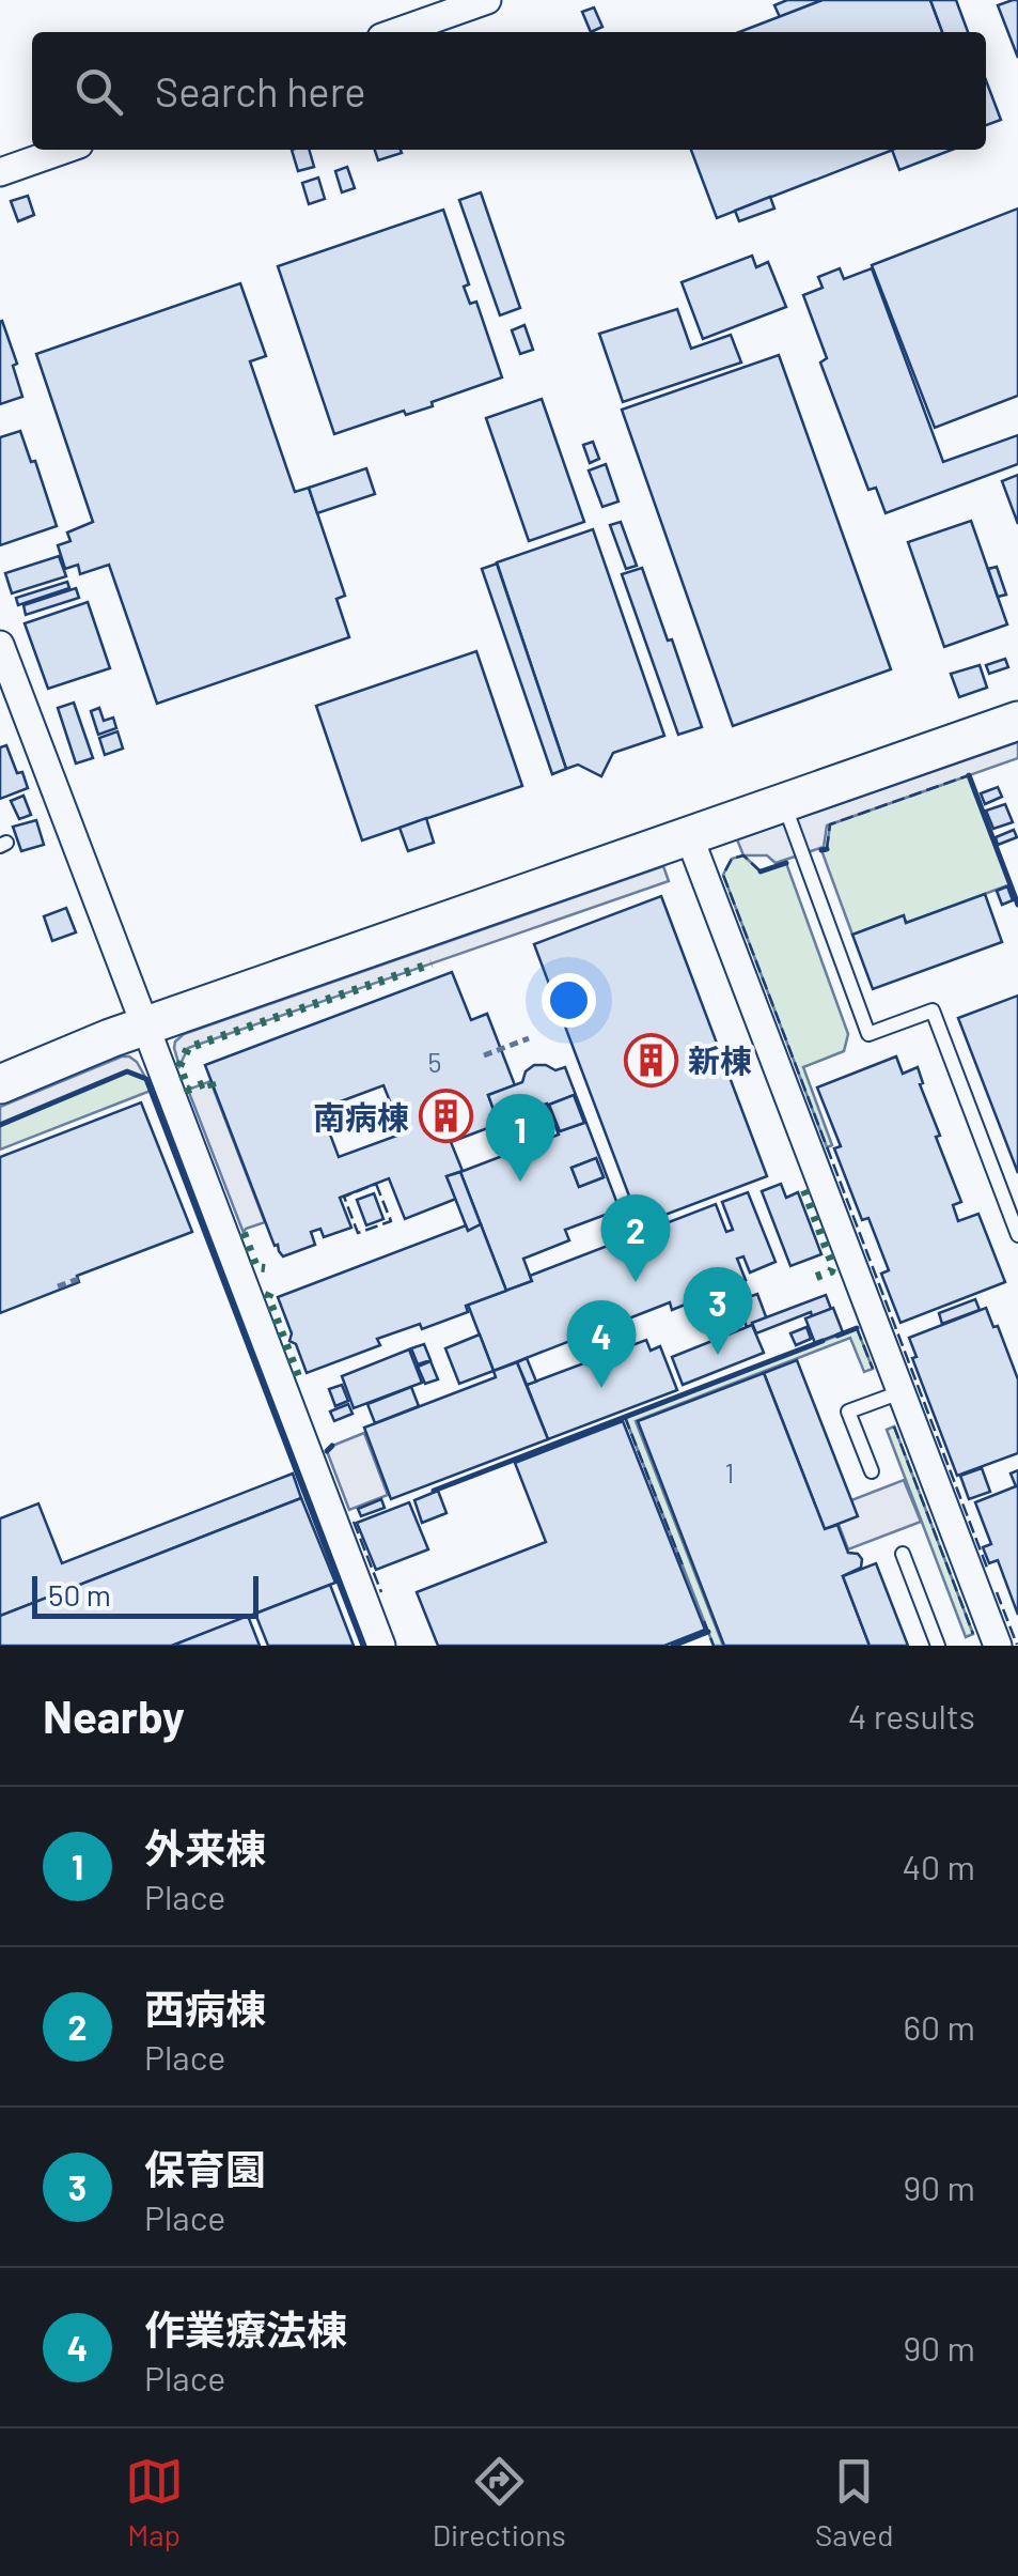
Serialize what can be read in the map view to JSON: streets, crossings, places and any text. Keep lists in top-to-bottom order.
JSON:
{
  "places": {
    "building": ["新棟", "南病棟"]
  },
  "house_numbers": ["5", "1"],
  "scale_bar": "50 m",
  "page": {
    "search": "Search here",
    "pins": [
      "1",
      "2",
      "3",
      "4"
    ],
    "scale": "50 m",
    "heading": ["Nearby", "4 results"],
    "list": [
      {
        "mark": "1",
        "name": "外来棟",
        "note": "Place",
        "value": "40 m"
      },
      {
        "mark": "2",
        "name": "西病棟",
        "note": "Place",
        "value": "60 m"
      },
      {
        "mark": "3",
        "name": "保育園",
        "note": "Place",
        "value": "90 m"
      },
      {
        "mark": "4",
        "name": "作業療法棟",
        "note": "Place",
        "value": "90 m"
      }
    ],
    "nav": ["Map", "Directions", "Saved"]
  }
}
